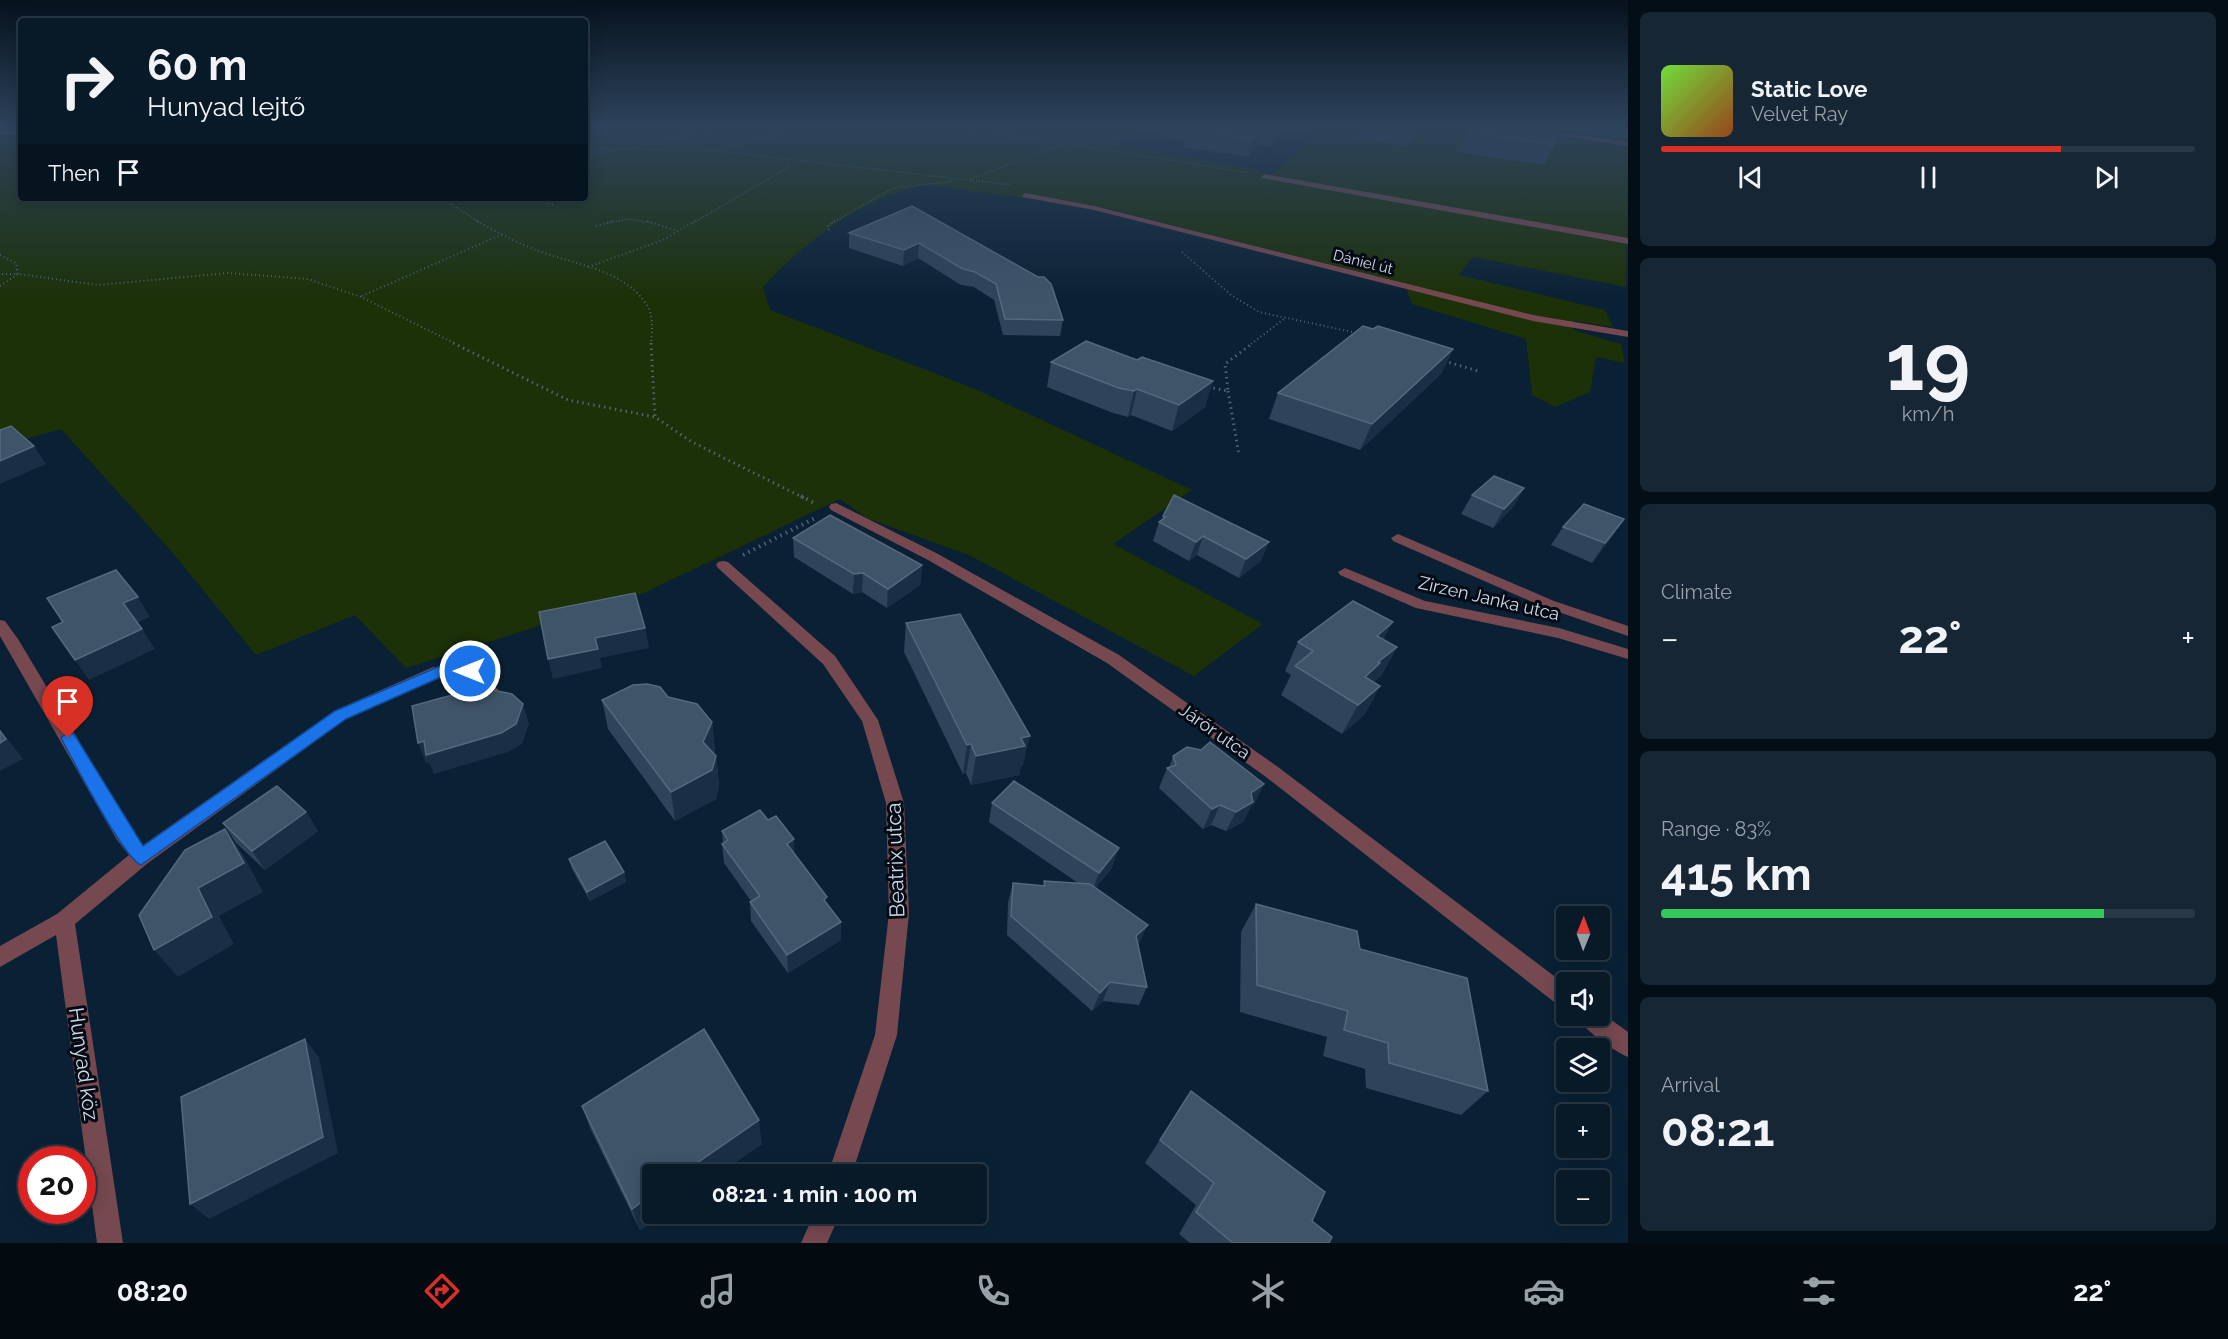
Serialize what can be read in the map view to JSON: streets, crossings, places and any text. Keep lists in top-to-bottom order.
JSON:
{
  "streets": {
    "street": [
      "Dániel út",
      "Zirzen Janka utca",
      "Járőr utca",
      "Beatrix utca",
      "Hunyad köz"
    ]
  },
  "north": "top",
  "page": {
    "turn": ["60 m", "Hunyad lejtő"],
    "song": ["Static Love", "Velvet Ray"],
    "then": "Then",
    "tile": [
      ["19", "km/h"],
      "Climate",
      ["Range · 83%", "415 km"],
      ["Arrival", "08:21"]
    ],
    "heat": ["−", "22°", "+"],
    "map_buttons": ["+", "−"],
    "limit": "20",
    "trip": "08:21 · 1 min · 100 m",
    "tabs": ["08:20", "22°"]
  }
}
